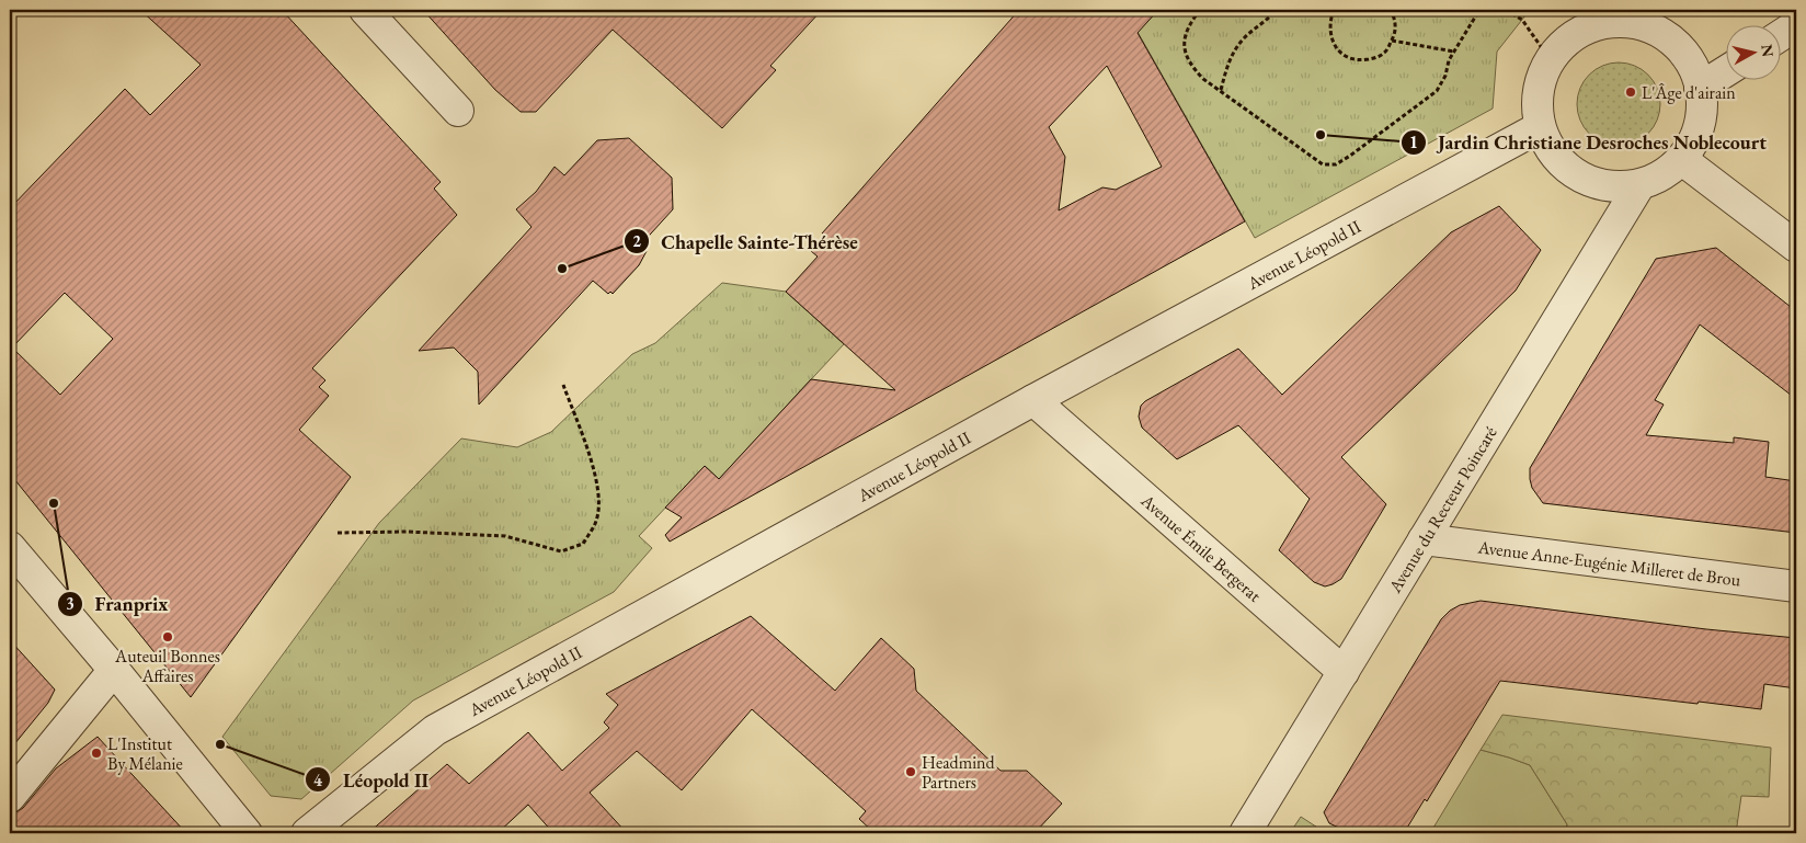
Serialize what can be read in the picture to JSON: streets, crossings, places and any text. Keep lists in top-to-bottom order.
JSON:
{
  "streets": {
    "street": [
      "Avenue Léopold II",
      "Avenue du Recteur Poincaré",
      "Avenue Émile Bergerat",
      "Avenue Anne-Eugénie Milleret de Brou"
    ]
  },
  "crossings": [
    ["Avenue Léopold II", "Avenue du Recteur Poincaré"],
    ["Avenue Léopold II", "Avenue Émile Bergerat"],
    ["Avenue du Recteur Poincaré", "Avenue Émile Bergerat"],
    ["Avenue du Recteur Poincaré", "Avenue Anne-Eugénie Milleret de Brou"]
  ],
  "places": [
    "L'Âge d'airain",
    "Jardin Christiane Desroches Noblecourt",
    "Chapelle Sainte-Thérèse",
    "Franprix",
    "Auteuil Bonnes Affaires",
    "Léopold II",
    "L'Institut By Mélanie",
    "Headmind Partners"
  ],
  "north": "right"
}
